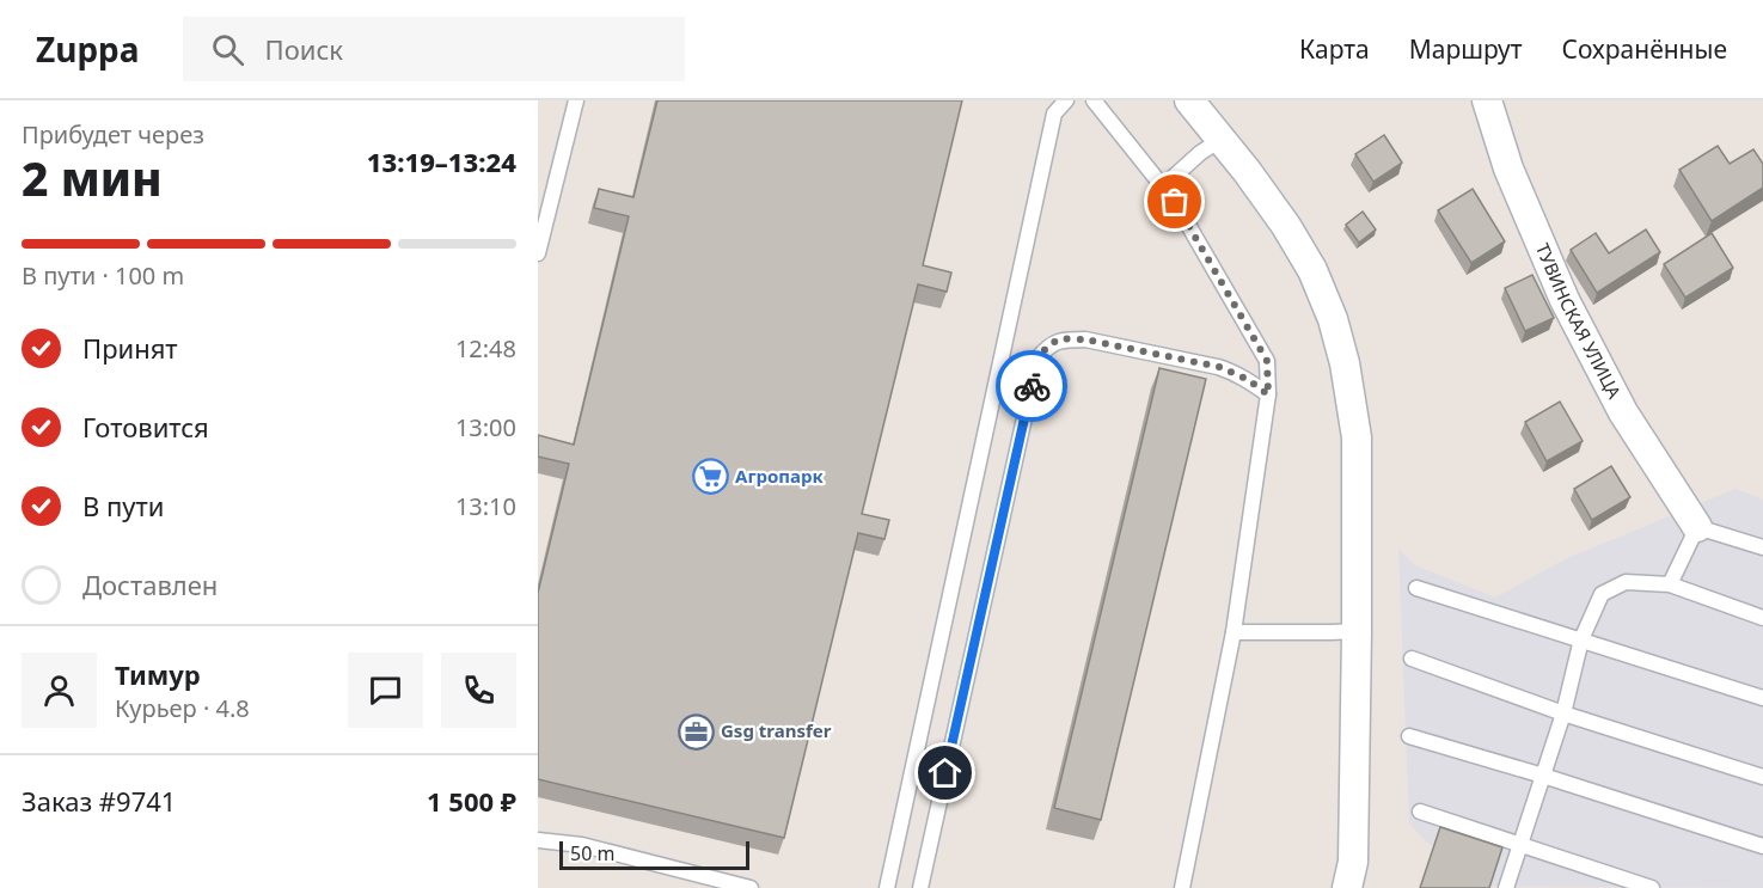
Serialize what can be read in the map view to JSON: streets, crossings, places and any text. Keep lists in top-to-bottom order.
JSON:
{
  "streets": {
    "street": ["ТУВИНСКАЯ УЛИЦА"]
  },
  "places": {
    "supermarket": ["Агропарк"],
    "office": ["Gsg transfer"]
  },
  "scale_bar": "50 m",
  "page": {
    "header": "Zuppa",
    "search": "Поиск",
    "nav": ["Карта", "Маршрут", "Сохранённые"],
    "heading": ["2 мин", "Прибудет через", "13:19–13:24"],
    "panel": [
      "Тимур",
      "Курьер · 4.8",
      "Заказ #9741",
      "1 500 ₽"
    ],
    "bar": "В пути · 100 m",
    "list": [
      ["Принят", "12:48"],
      ["Готовится", "13:00"],
      ["В пути", "13:10"],
      "Доставлен"
    ],
    "scale": "50 m"
  }
}
